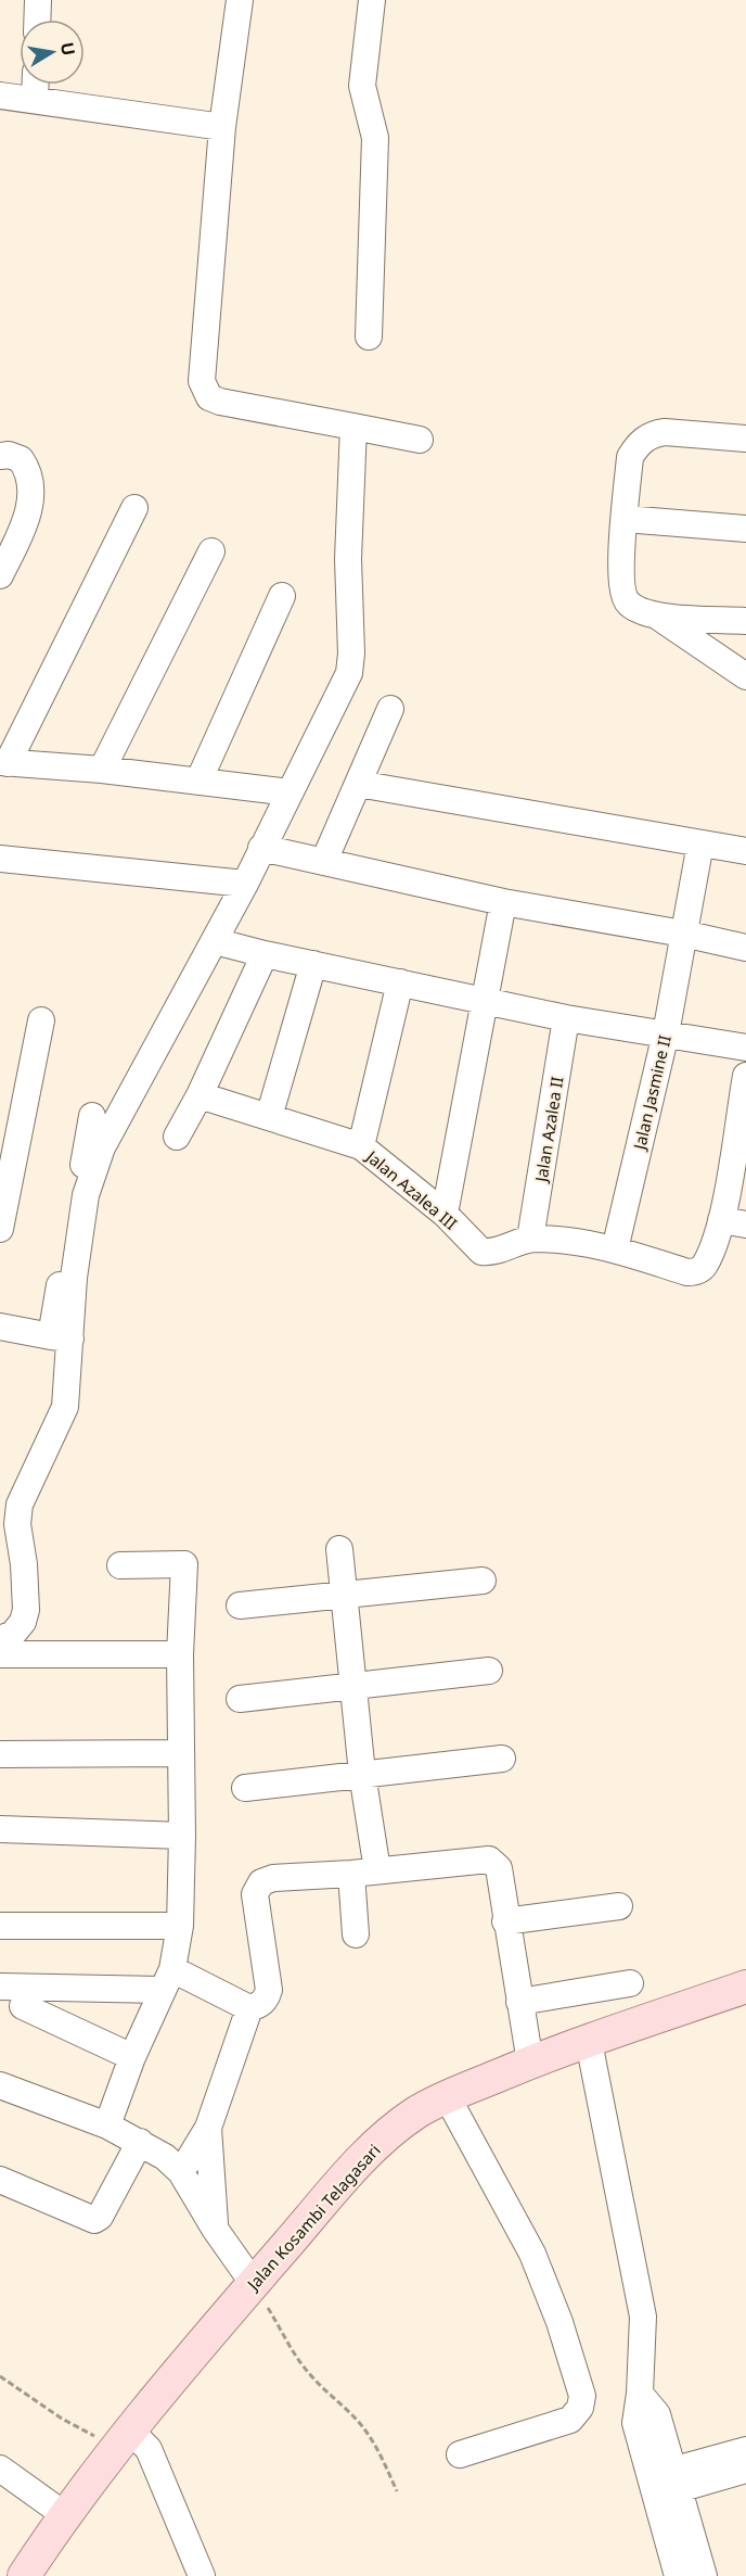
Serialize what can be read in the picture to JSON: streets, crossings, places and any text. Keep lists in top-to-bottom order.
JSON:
{
  "streets": {
    "main road": ["Jalan Kosambi Telagasari"],
    "street": ["Jalan Jasmine II", "Jalan Azalea II", "Jalan Azalea III"]
  },
  "crossings": [
    ["Jalan Jasmine II", "Jalan Azalea III"],
    ["Jalan Azalea II", "Jalan Azalea III"]
  ],
  "north": "right"
}
